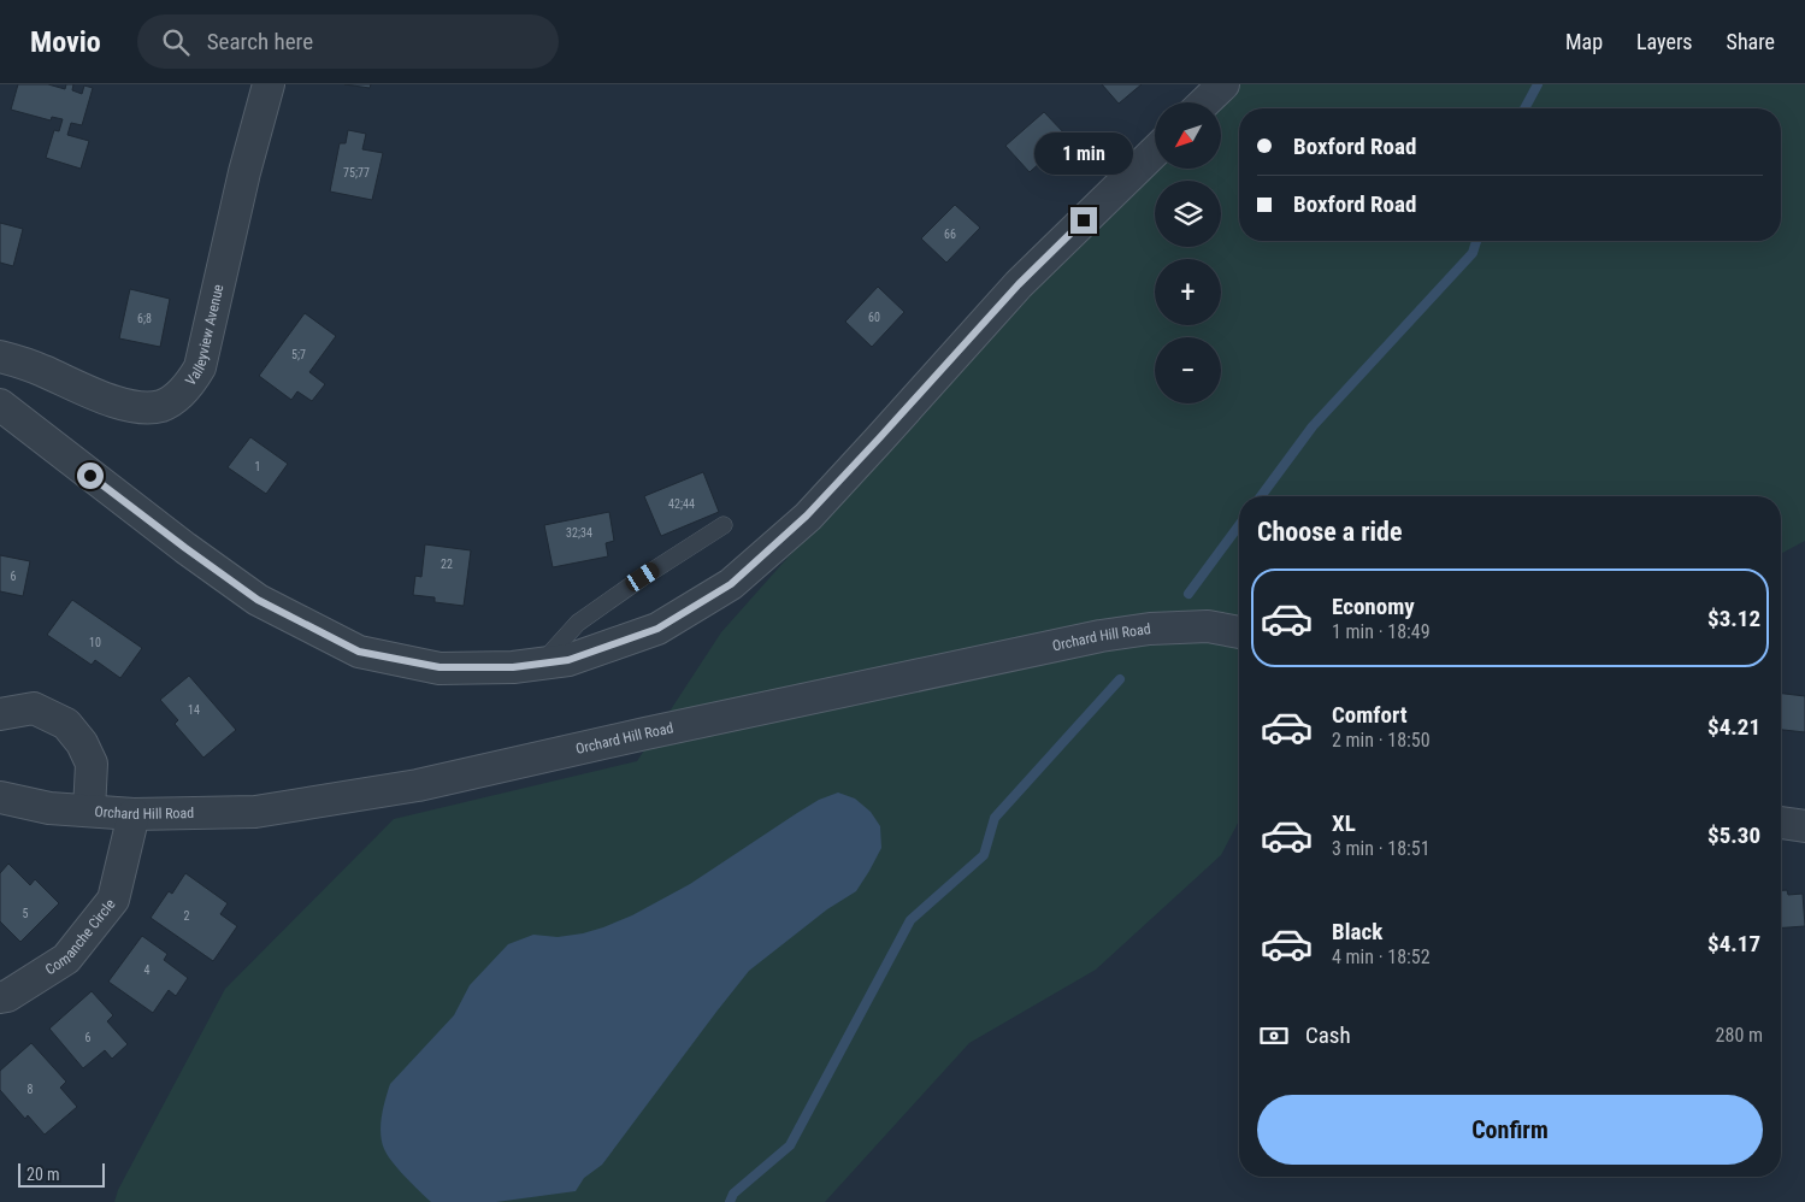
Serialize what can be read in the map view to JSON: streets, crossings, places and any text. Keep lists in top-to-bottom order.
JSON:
{
  "streets": {
    "street": ["Valleyview Avenue", "Orchard Hill Road", "Comanche Circle"]
  },
  "crossings": [
    ["Orchard Hill Road", "Comanche Circle"]
  ],
  "house_numbers": [
    "75;77",
    "66",
    "60",
    "6;8",
    "5;7",
    "1",
    "42;44",
    "32;34",
    "22",
    "6",
    "10",
    "14",
    "5",
    "2",
    "4",
    "6",
    "8"
  ],
  "scale_bar": "20 m",
  "north": "bottom left",
  "page": {
    "header": "Movio",
    "search": "Search here",
    "nav": ["Map", "Layers", "Share"],
    "map_buttons": ["+", "−"],
    "banner": ["Boxford Road", "Boxford Road"],
    "bubble": "1 min",
    "heading": "Choose a ride",
    "list": [
      {
        "name": "Economy",
        "note": "1 min · 18:49",
        "value": "$3.12"
      },
      {
        "name": "Comfort",
        "note": "2 min · 18:50",
        "value": "$4.21"
      },
      {
        "name": "XL",
        "note": "3 min · 18:51",
        "value": "$5.30"
      },
      {
        "name": "Black",
        "note": "4 min · 18:52",
        "value": "$4.17"
      }
    ],
    "pay": ["Cash", "280 m"],
    "buttons": "Confirm",
    "scale": "20 m"
  }
}
